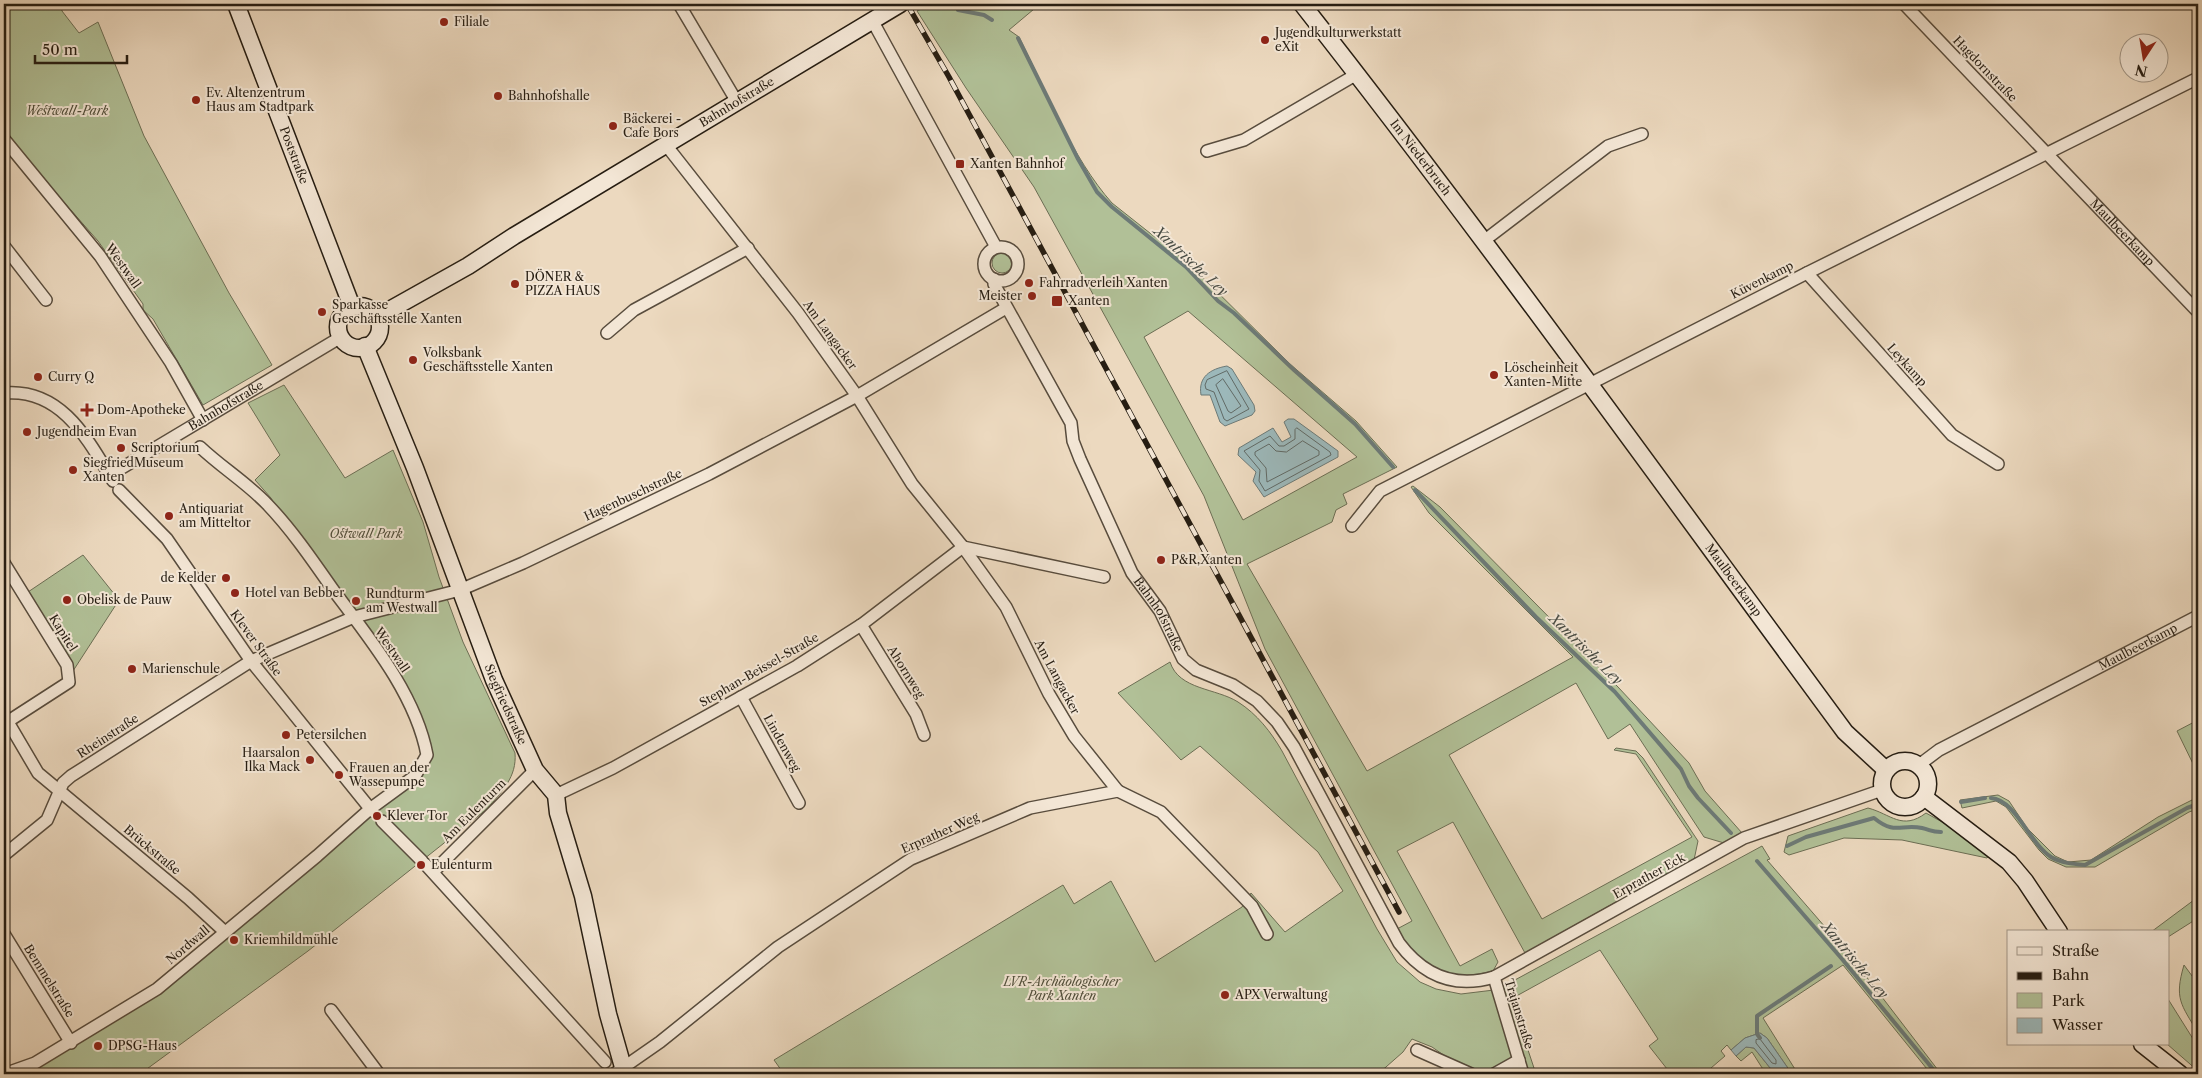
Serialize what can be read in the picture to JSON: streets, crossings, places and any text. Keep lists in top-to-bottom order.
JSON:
{
  "streets": {
    "street": [
      "Hagdornstraße",
      "Bahnhofstraße",
      "Poststraße",
      "Im Niederbruch",
      "Maulbeerkamp",
      "Westwall",
      "Küvenkamp",
      "Am Langacker",
      "Leykamp",
      "Hagenbuschstraße",
      "Kapitel",
      "Klever Straße",
      "Stephan-Beissel-Straße",
      "Ahornweg",
      "Siegfriedstraße",
      "Rheinstraße",
      "Lindenweg",
      "Am Eulenturm",
      "Erprather Weg",
      "Brückstraße",
      "Erprather Eck",
      "Nordwall",
      "Bemmelstraße",
      "Trajanstraße"
    ]
  },
  "crossings": [
    ["Hagdornstraße", "Maulbeerkamp"],
    ["Hagdornstraße", "Küvenkamp"],
    ["Bahnhofstraße", "Poststraße"],
    ["Bahnhofstraße", "Westwall"],
    ["Bahnhofstraße", "Am Langacker"],
    ["Bahnhofstraße", "Hagenbuschstraße"],
    ["Bahnhofstraße", "Klever Straße"],
    ["Bahnhofstraße", "Siegfriedstraße"],
    ["Bahnhofstraße", "Erprather Eck"],
    ["Poststraße", "Siegfriedstraße"],
    ["Im Niederbruch", "Maulbeerkamp"],
    ["Im Niederbruch", "Küvenkamp"],
    ["Maulbeerkamp", "Küvenkamp"],
    ["Maulbeerkamp", "Erprather Eck"],
    ["Westwall", "Hagenbuschstraße"],
    ["Westwall", "Klever Straße"],
    ["Westwall", "Nordwall"],
    ["Küvenkamp", "Leykamp"],
    ["Am Langacker", "Hagenbuschstraße"],
    ["Am Langacker", "Stephan-Beissel-Straße"],
    ["Am Langacker", "Erprather Weg"],
    ["Hagenbuschstraße", "Klever Straße"],
    ["Hagenbuschstraße", "Siegfriedstraße"],
    ["Hagenbuschstraße", "Rheinstraße"],
    ["Kapitel", "Rheinstraße"],
    ["Kapitel", "Brückstraße"],
    ["Klever Straße", "Rheinstraße"],
    ["Klever Straße", "Nordwall"],
    ["Stephan-Beissel-Straße", "Ahornweg"],
    ["Stephan-Beissel-Straße", "Siegfriedstraße"],
    ["Stephan-Beissel-Straße", "Lindenweg"],
    ["Siegfriedstraße", "Am Eulenturm"],
    ["Rheinstraße", "Brückstraße"],
    ["Brückstraße", "Nordwall"],
    ["Erprather Eck", "Trajanstraße"],
    ["Nordwall", "Bemmelstraße"]
  ],
  "water": ["Xantrische Ley"],
  "parks": ["Westwall-Park", "Ostwall Park", "LVR-Archäologischer Park Xanten"],
  "places": {
    "other": [
      "Filiale",
      "Jugendkulturwerkstatt eXit",
      "Bahnhofshalle",
      "Ev. Altenzentrum Haus am Stadtpark",
      "Bäckerei - Cafe Bors",
      "Fahrradverleih Xanten",
      "DÖNER & PIZZA HAUS",
      "Meister",
      "Sparkasse Geschäftsstelle Xanten",
      "Volksbank Geschäftsstelle Xanten",
      "Löscheinheit Xanten-Mitte",
      "Curry Q",
      "Jugendheim Evan",
      "Scriptorium",
      "SiegfriedMuseum Xanten",
      "Antiquariat am Mitteltor",
      "P&R,Xanten",
      "de Kelder",
      "Hotel van Bebber",
      "Obelisk de Pauw",
      "Rundturm am Westwall",
      "Marienschule",
      "Petersilchen",
      "Haarsalon Ilka Mack",
      "Frauen an der Wassepumpe",
      "Klever Tor",
      "Eulenturm",
      "Kriemhildmühle",
      "APX Verwaltung",
      "DPSG-Haus"
    ],
    "transit": ["Xanten Bahnhof", "Xanten"],
    "health": ["Dom-Apotheke"]
  },
  "legend": [
    "Straße",
    "Bahn",
    "Park",
    "Wasser"
  ],
  "scale_bar": "50 m",
  "north": "bottom"
}
